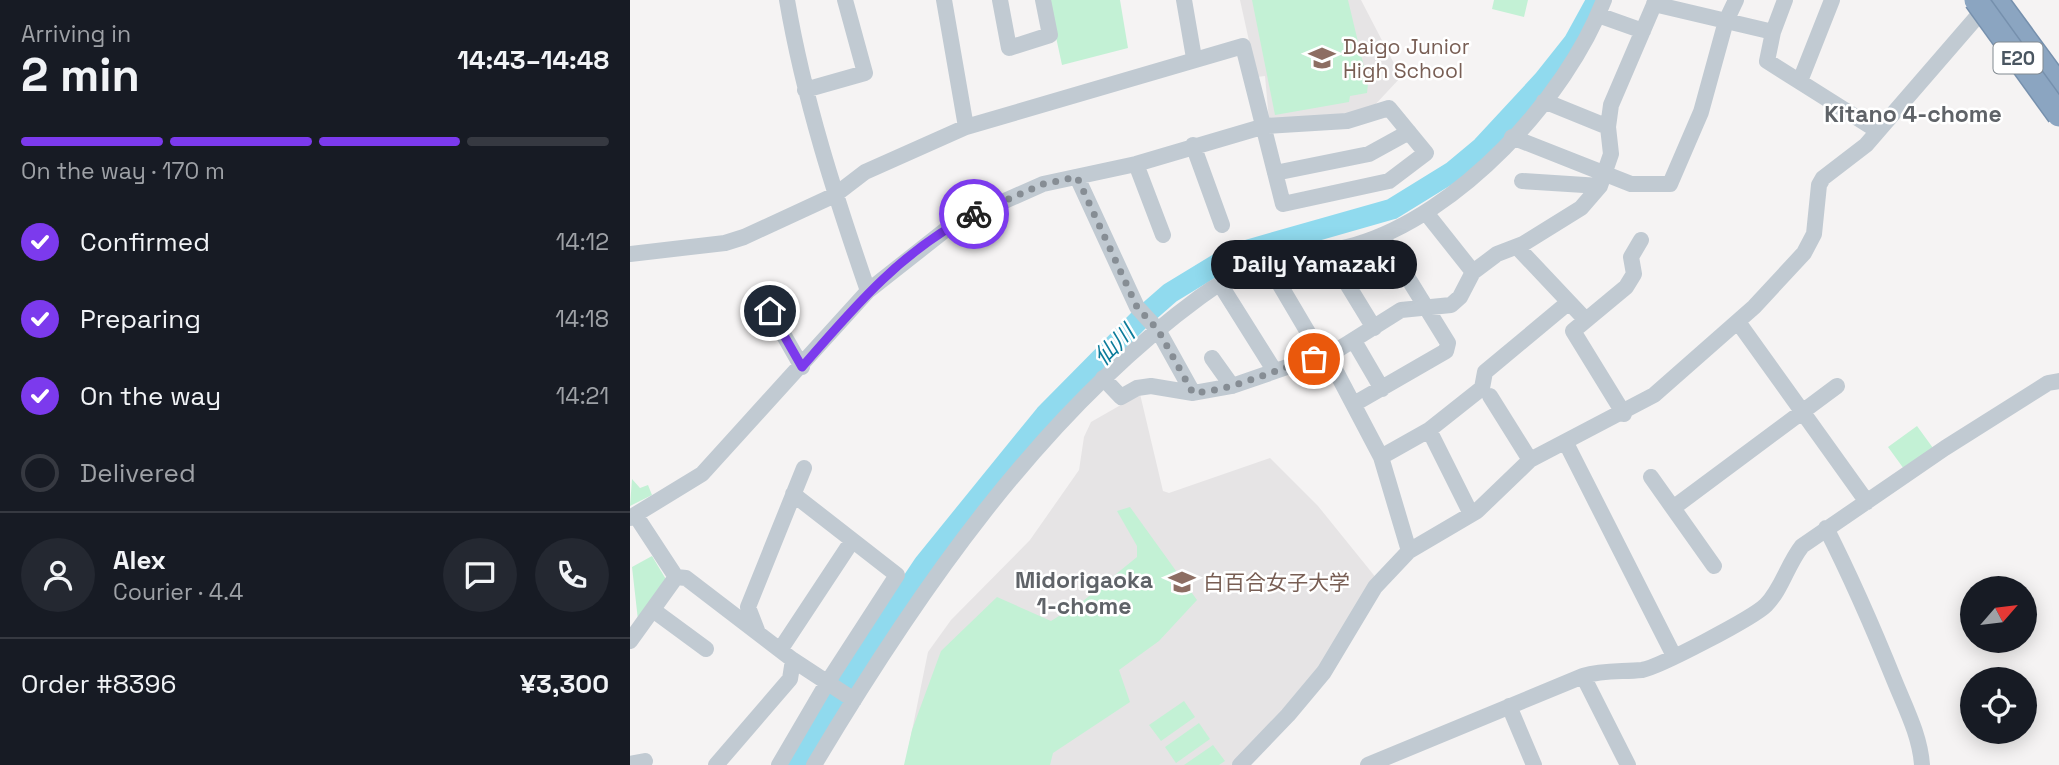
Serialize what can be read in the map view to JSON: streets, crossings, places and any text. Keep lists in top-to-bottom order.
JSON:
{
  "streets": {
    "highway": ["E20"]
  },
  "districts": ["Kitano 4-chome", "Midorigaoka 1-chome"],
  "water": ["仙川"],
  "places": {
    "school or university": ["Daigo Junior High School", "白百合女子大学"],
    "other": ["Daily Yamazaki"]
  },
  "north": "top right",
  "page": {
    "heading": ["2 min", "Arriving in", "14:43–14:48"],
    "panel": [
      "Alex",
      "Courier · 4.4",
      "Order #8396",
      "¥3,300"
    ],
    "bar": "On the way · 170 m",
    "list": [
      ["Confirmed", "14:12"],
      ["Preparing", "14:18"],
      ["On the way", "14:21"],
      "Delivered"
    ],
    "bubble": "Daily Yamazaki"
  }
}
